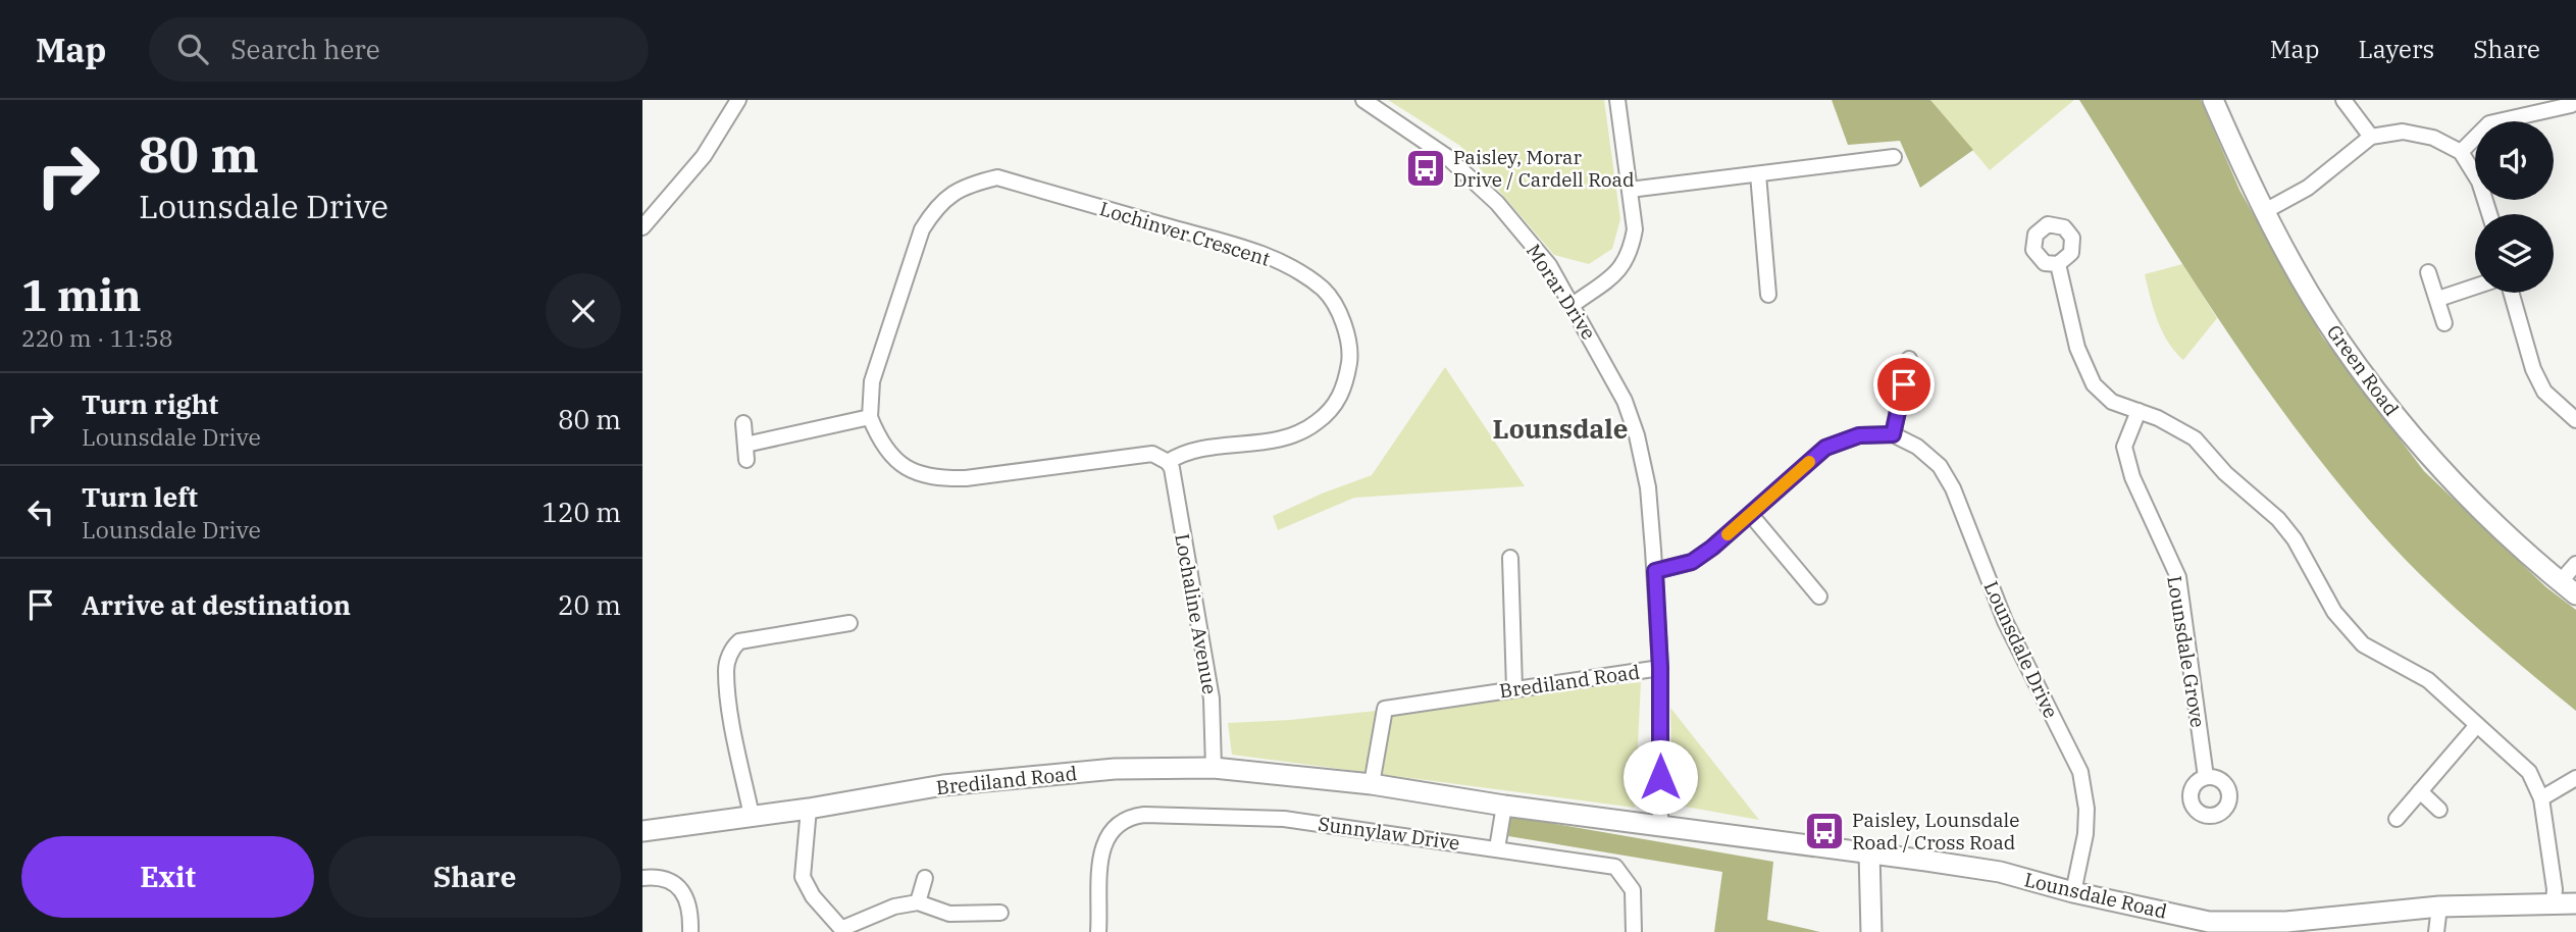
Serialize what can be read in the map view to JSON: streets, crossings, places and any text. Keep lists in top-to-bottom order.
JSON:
{
  "streets": {
    "street": [
      "Lochinver Crescent",
      "Morar Drive",
      "Green Road",
      "Lochaline Avenue",
      "Lounsdale Drive",
      "Lounsdale Grove",
      "Brediland Road",
      "Sunnylaw Drive",
      "Lounsdale Road"
    ]
  },
  "crossings": [
    ["Lochinver Crescent", "Lochaline Avenue"],
    ["Lochaline Avenue", "Brediland Road"],
    ["Lounsdale Drive", "Lounsdale Road"],
    ["Brediland Road", "Lounsdale Road"]
  ],
  "districts": ["Lounsdale"],
  "places": {
    "bus stop": ["Paisley, Morar Drive / Cardell Road", "Paisley, Lounsdale Road / Cross Road"]
  },
  "page": {
    "header": "Map",
    "search": "Search here",
    "nav": ["Map", "Layers", "Share"],
    "turn": ["80 m", "Lounsdale Drive"],
    "heading": ["1 min", "220 m · 11:58"],
    "list": [
      {
        "name": "Turn right",
        "note": "Lounsdale Drive",
        "value": "80 m"
      },
      {
        "name": "Turn left",
        "note": "Lounsdale Drive",
        "value": "120 m"
      },
      {
        "name": "Arrive at destination",
        "value": "20 m"
      }
    ],
    "buttons": ["Exit", "Share"]
  }
}
